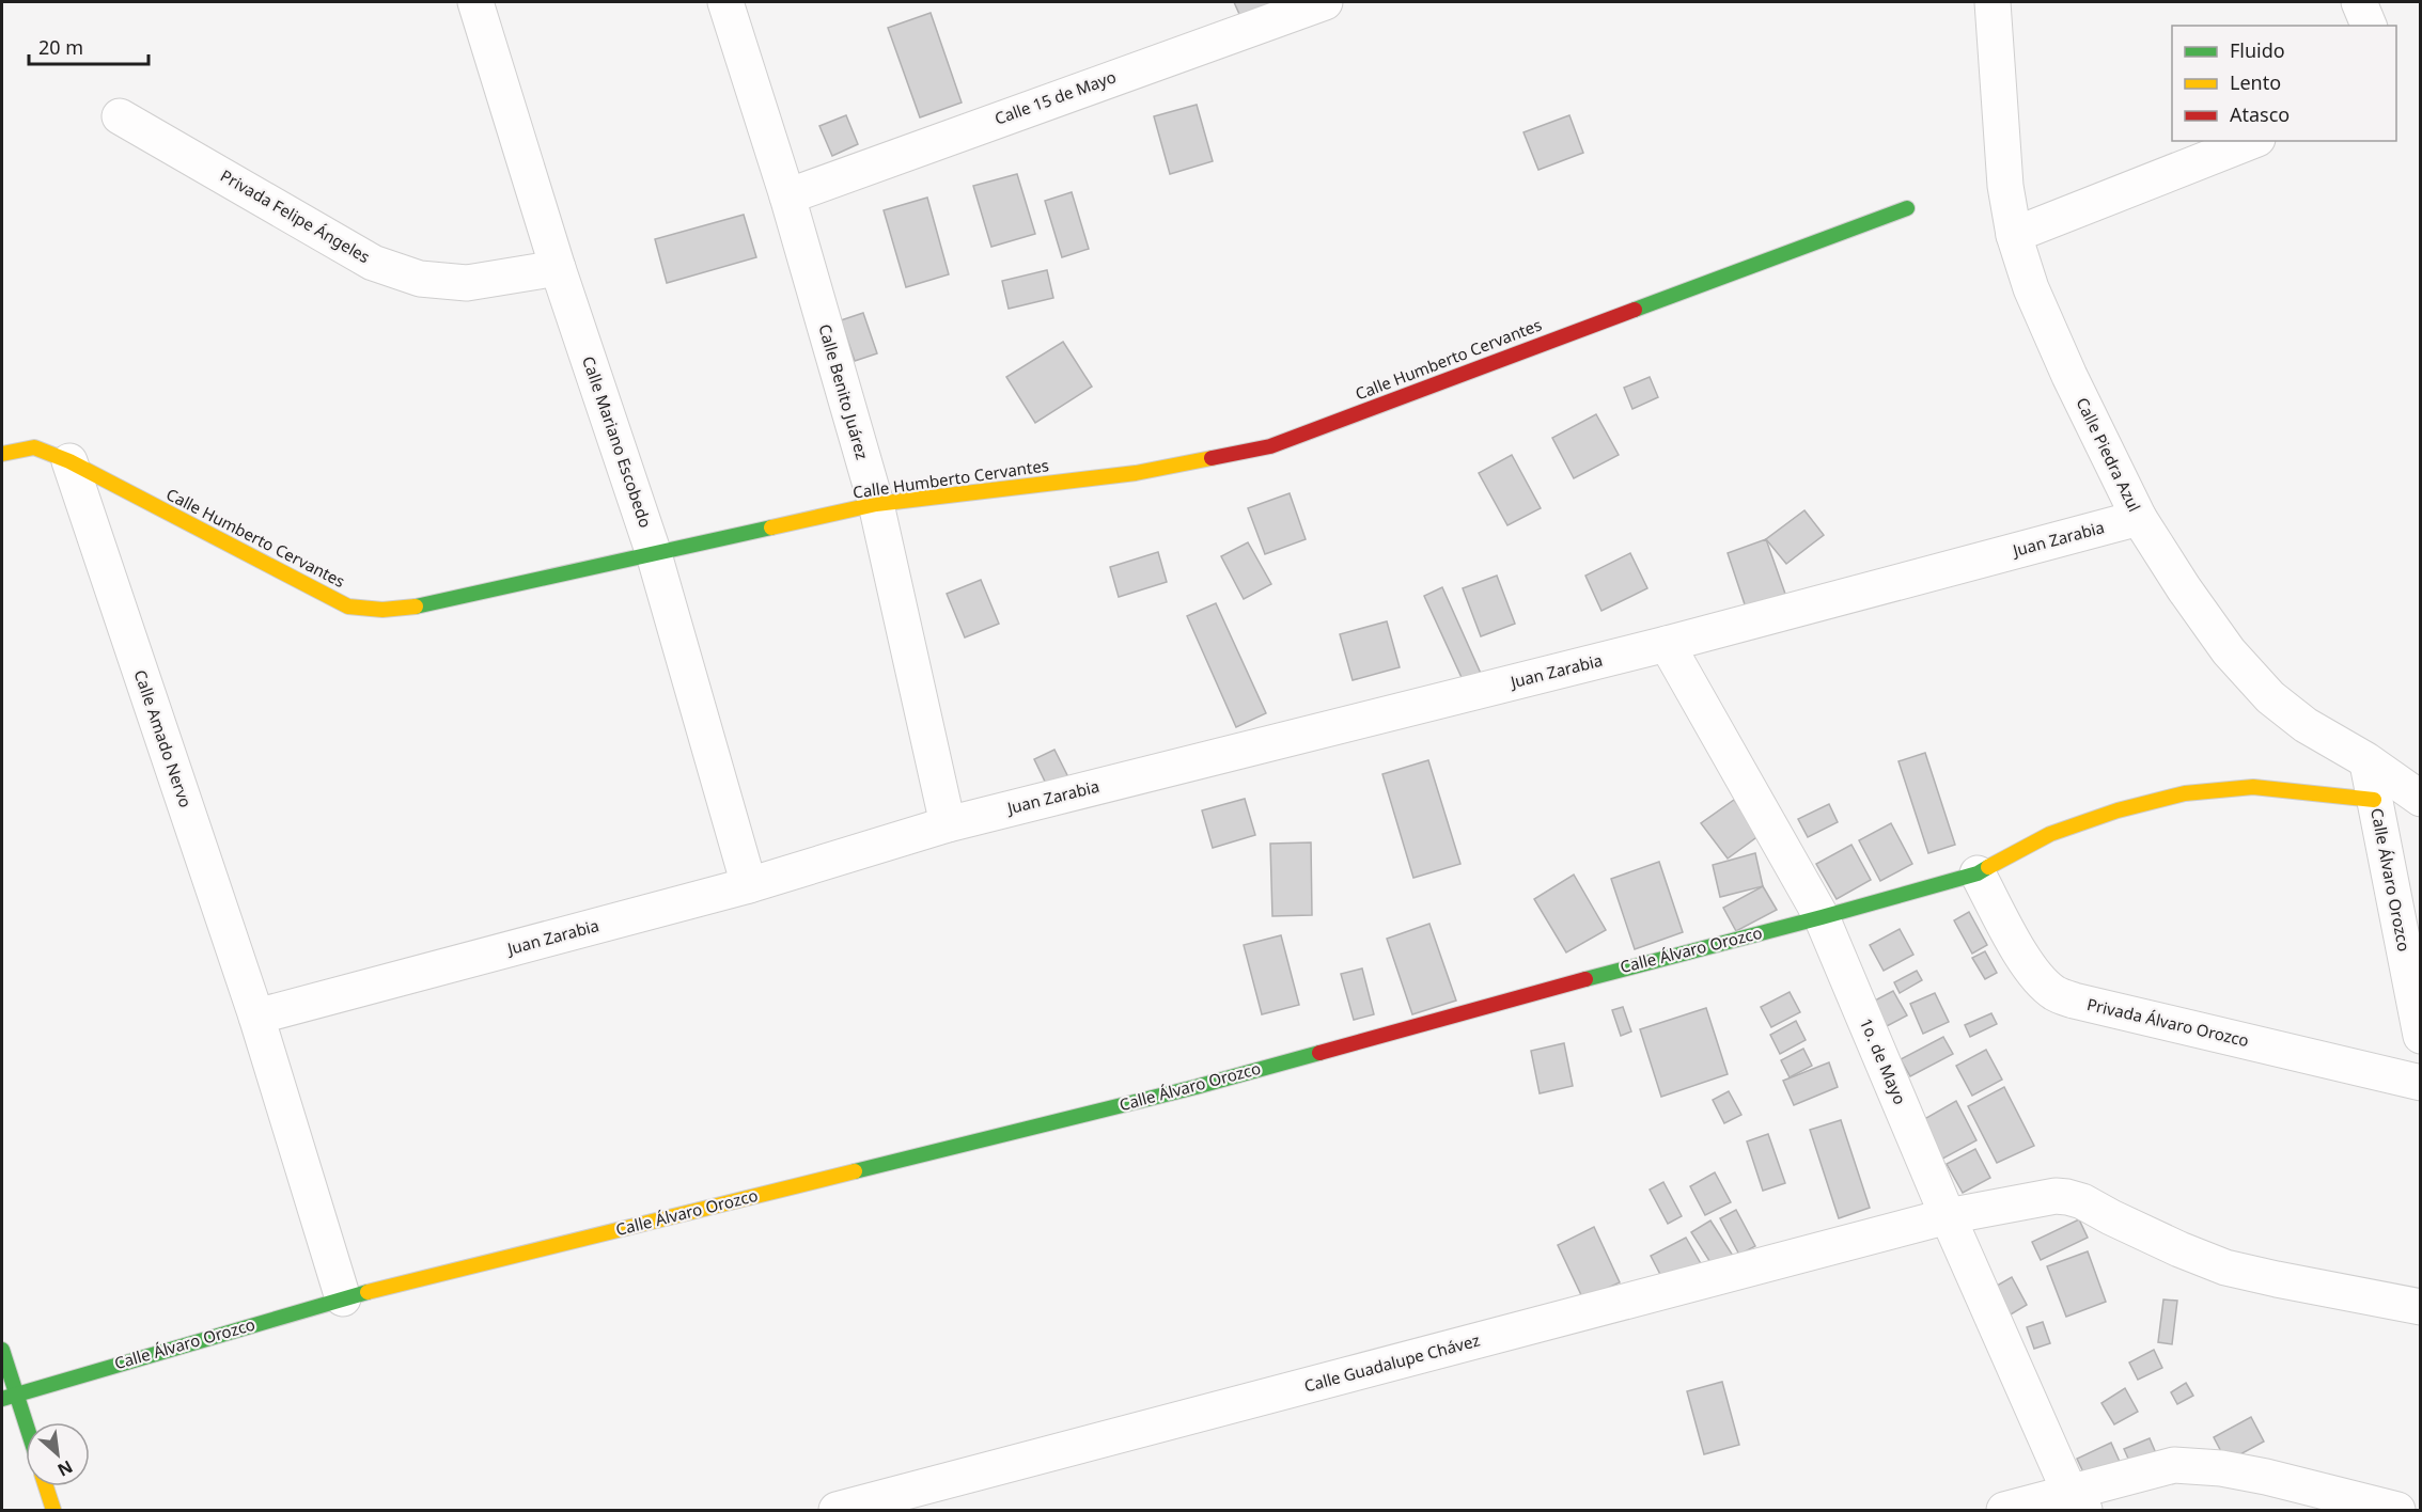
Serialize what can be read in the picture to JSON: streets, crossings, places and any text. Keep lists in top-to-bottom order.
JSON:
{
  "streets": {
    "street": [
      "Calle 15 de Mayo",
      "Privada Felipe Ángeles",
      "Calle Humberto Cervantes",
      "Calle Benito Juárez",
      "Calle Mariano Escobedo",
      "Calle Piedra Azul",
      "Juan Zarabia",
      "Calle Amado Nervo",
      "Calle Álvaro Orozco",
      "Privada Álvaro Orozco",
      "1o. de Mayo",
      "Calle Guadalupe Chávez"
    ]
  },
  "crossings": [
    ["Calle 15 de Mayo", "Calle Benito Juárez"],
    ["Privada Felipe Ángeles", "Calle Mariano Escobedo"],
    ["Calle Humberto Cervantes", "Calle Benito Juárez"],
    ["Calle Humberto Cervantes", "Calle Mariano Escobedo"],
    ["Calle Humberto Cervantes", "Calle Amado Nervo"],
    ["Calle Benito Juárez", "Juan Zarabia"],
    ["Calle Mariano Escobedo", "Juan Zarabia"],
    ["Calle Piedra Azul", "Juan Zarabia"],
    ["Calle Piedra Azul", "Calle Álvaro Orozco"],
    ["Juan Zarabia", "Calle Amado Nervo"],
    ["Juan Zarabia", "1o. de Mayo"],
    ["Calle Álvaro Orozco", "Privada Álvaro Orozco"],
    ["Calle Álvaro Orozco", "1o. de Mayo"],
    ["1o. de Mayo", "Calle Guadalupe Chávez"]
  ],
  "legend": ["Fluido", "Lento", "Atasco"],
  "scale_bar": "20 m",
  "north": "bottom right"
}
